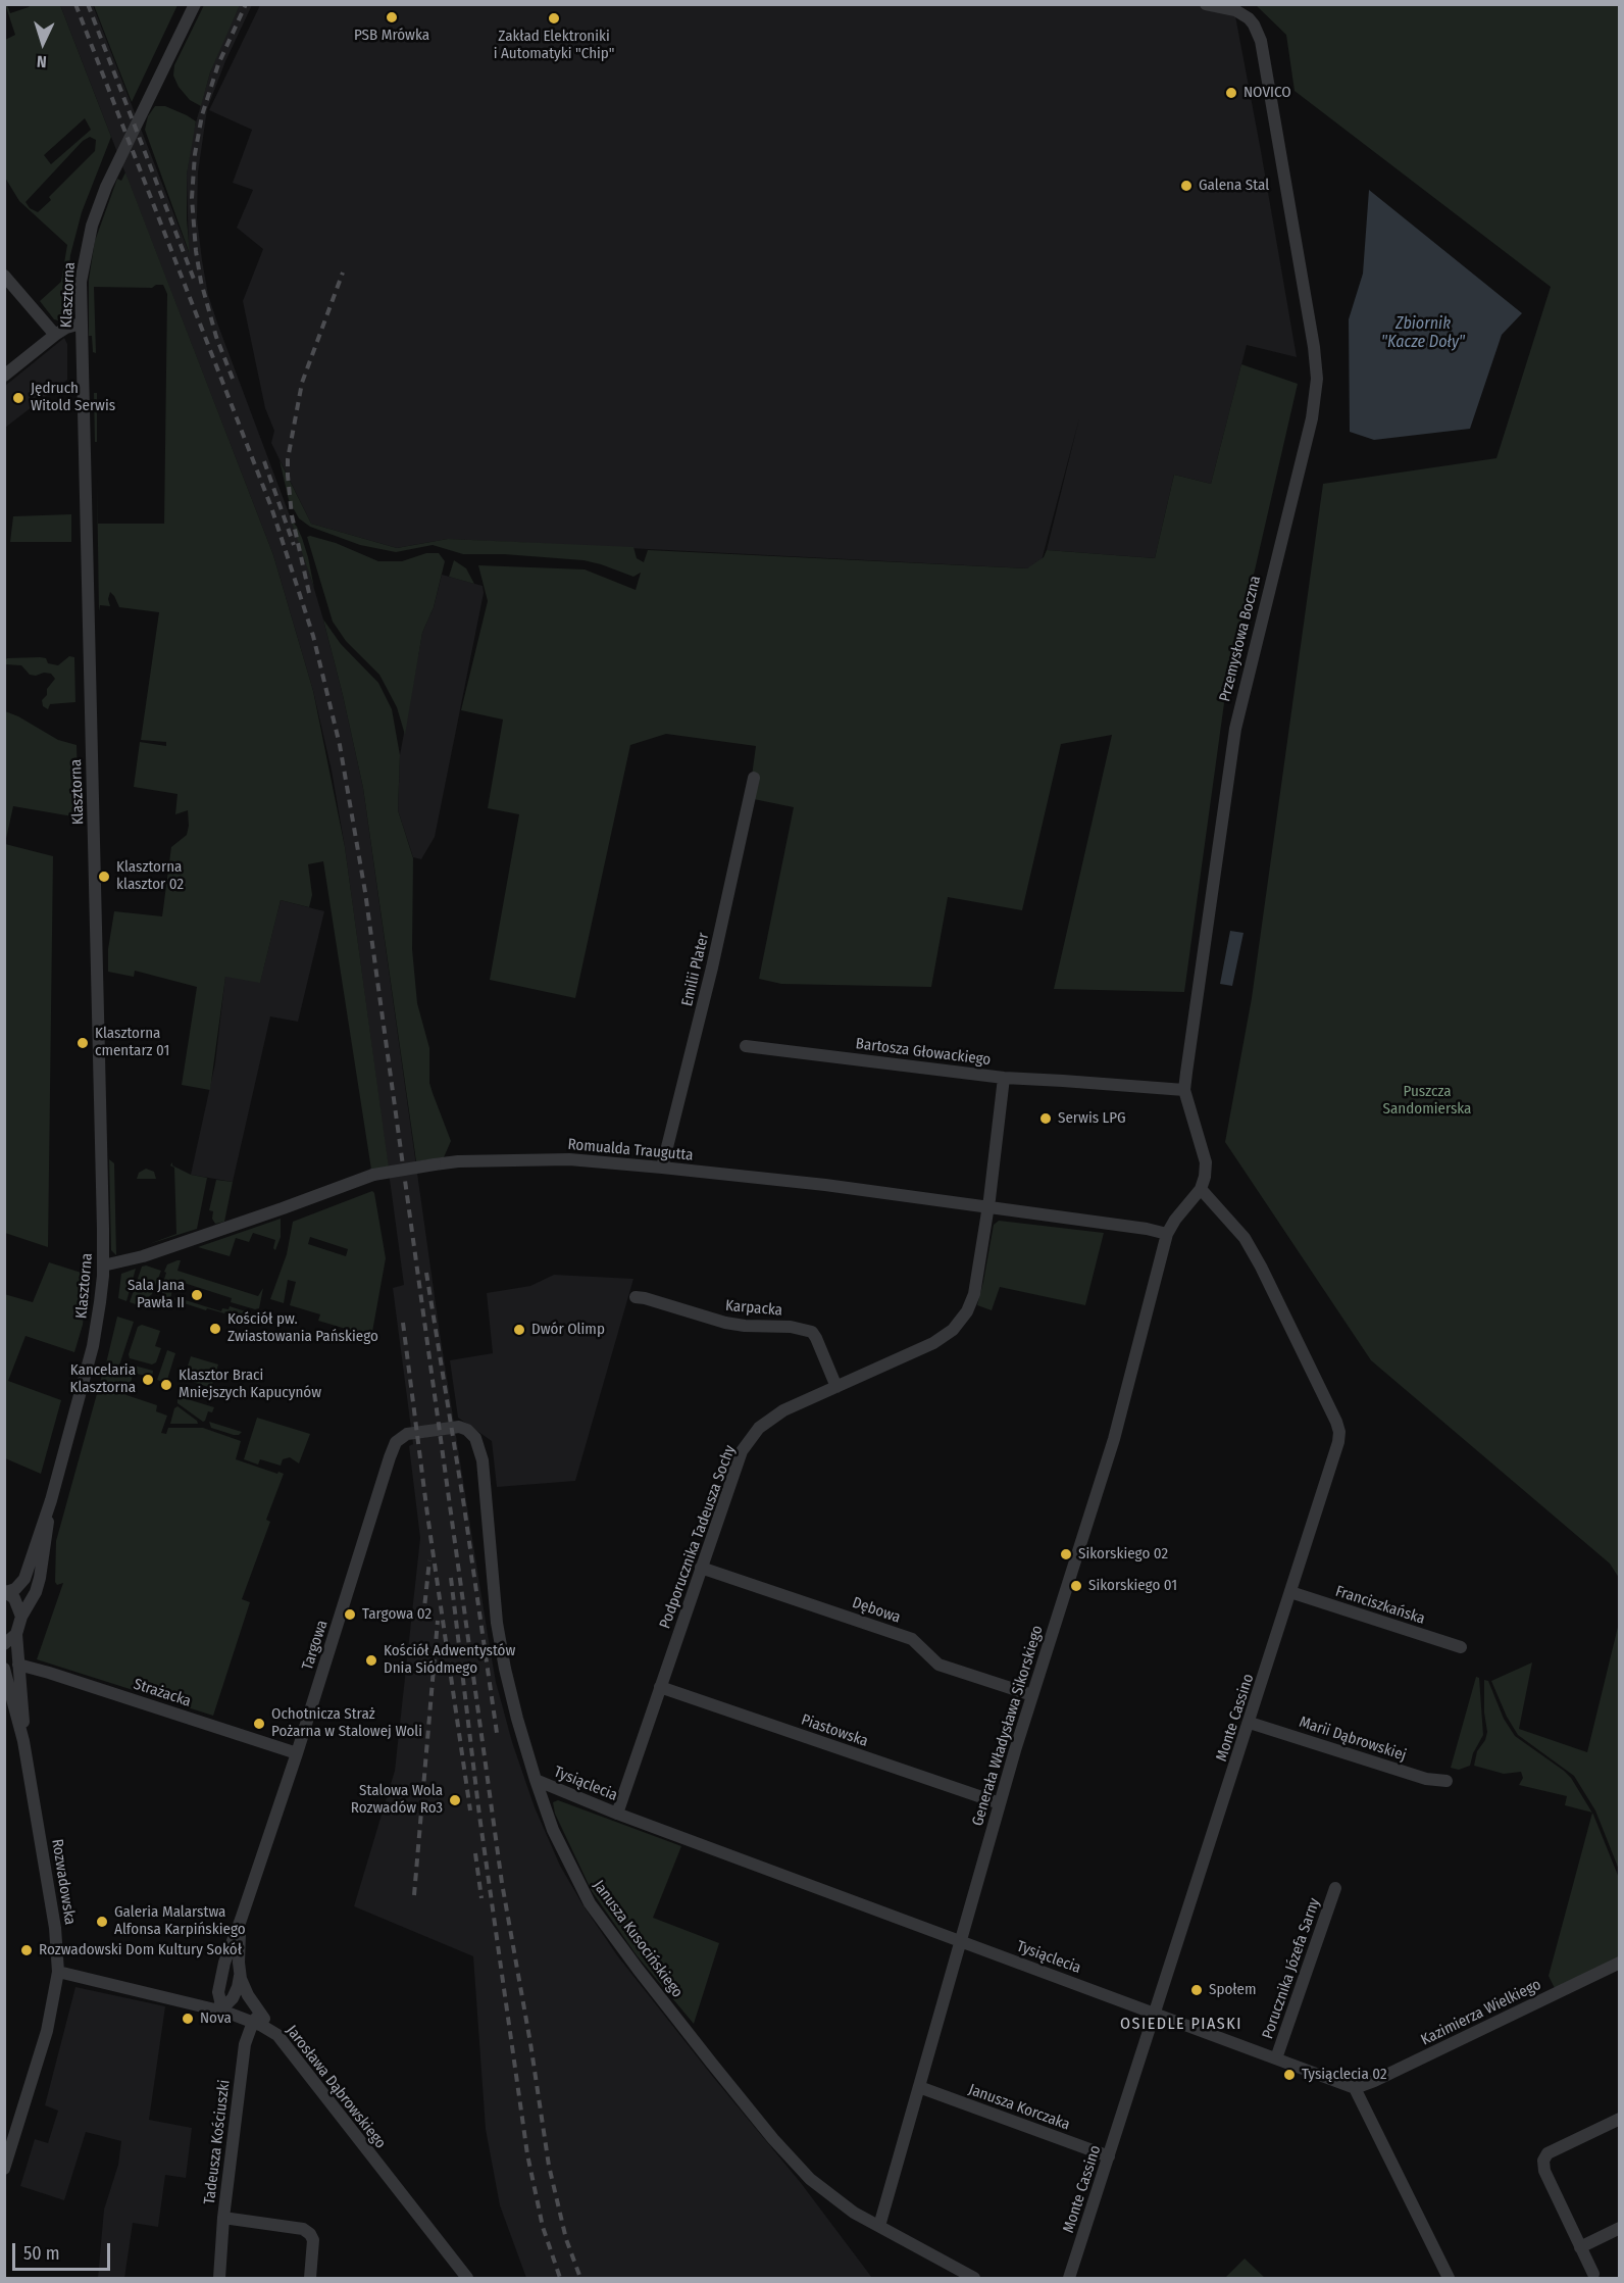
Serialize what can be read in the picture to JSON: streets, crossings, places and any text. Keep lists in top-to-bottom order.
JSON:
{
  "streets": {
    "street": [
      "Klasztorna",
      "Przemysłowa Boczna",
      "Emilii Plater",
      "Bartosza Głowackiego",
      "Romualda Traugutta",
      "Karpacka",
      "Podporucznika Tadeusza Sochy",
      "Franciszkańska",
      "Dębowa",
      "Targowa",
      "Strażacka",
      "Monte Cassino",
      "Generała Władysława Sikorskiego",
      "Piastowska",
      "Marii Dąbrowskiej",
      "Tysiąclecia",
      "Rozwadowska",
      "Janusza Kusocińskiego",
      "Porucznika Józefa Sarny",
      "Kazimierza Wielkiego",
      "Jarosława Dąbrowskiego",
      "Janusza Korczaka",
      "Tadeusza Kościuszki"
    ]
  },
  "crossings": [
    ["Klasztorna", "Romualda Traugutta"],
    ["Klasztorna", "Rozwadowska"],
    ["Przemysłowa Boczna", "Monte Cassino"],
    ["Emilii Plater", "Romualda Traugutta"],
    ["Bartosza Głowackiego", "Romualda Traugutta"],
    ["Bartosza Głowackiego", "Podporucznika Tadeusza Sochy"],
    ["Romualda Traugutta", "Podporucznika Tadeusza Sochy"],
    ["Romualda Traugutta", "Generała Władysława Sikorskiego"],
    ["Karpacka", "Podporucznika Tadeusza Sochy"],
    ["Podporucznika Tadeusza Sochy", "Dębowa"],
    ["Podporucznika Tadeusza Sochy", "Piastowska"],
    ["Podporucznika Tadeusza Sochy", "Tysiąclecia"],
    ["Franciszkańska", "Monte Cassino"],
    ["Dębowa", "Generała Władysława Sikorskiego"],
    ["Targowa", "Strażacka"],
    ["Targowa", "Janusza Kusocińskiego"],
    ["Targowa", "Jarosława Dąbrowskiego"],
    ["Targowa", "Tadeusza Kościuszki"],
    ["Strażacka", "Rozwadowska"],
    ["Monte Cassino", "Marii Dąbrowskiej"],
    ["Monte Cassino", "Tysiąclecia"],
    ["Monte Cassino", "Janusza Korczaka"],
    ["Generała Władysława Sikorskiego", "Piastowska"],
    ["Generała Władysława Sikorskiego", "Tysiąclecia"],
    ["Generała Władysława Sikorskiego", "Janusza Kusocińskiego"],
    ["Generała Władysława Sikorskiego", "Janusza Korczaka"],
    ["Tysiąclecia", "Janusza Kusocińskiego"],
    ["Tysiąclecia", "Porucznika Józefa Sarny"],
    ["Tysiąclecia", "Kazimierza Wielkiego"]
  ],
  "districts": ["OSIEDLE PIASKI"],
  "water": ["Zbiornik \"Kacze Doły\""],
  "parks": ["Puszcza Sandomierska"],
  "places": [
    "PSB Mrówka",
    "Zakład Elektroniki i Automatyki \"Chip\"",
    "NOVICO",
    "Galena Stal",
    "Jędruch Witold Serwis",
    "Klasztorna klasztor 02",
    "Klasztorna cmentarz 01",
    "Serwis LPG",
    "Sala Jana Pawła II",
    "Kościół pw. Zwiastowania Pańskiego",
    "Dwór Olimp",
    "Kancelaria Klasztorna",
    "Klasztor Braci Mniejszych Kapucynów",
    "Sikorskiego 02",
    "Sikorskiego 01",
    "Targowa 02",
    "Kościół Adwentystów Dnia Siódmego",
    "Ochotnicza Straż Pożarna w Stalowej Woli",
    "Stalowa Wola Rozwadów Ro3",
    "Galeria Malarstwa Alfonsa Karpińskiego",
    "Rozwadowski Dom Kultury Sokół",
    "Społem",
    "Nova",
    "Tysiąclecia 02"
  ],
  "scale_bar": "50 m",
  "north": "bottom"
}
